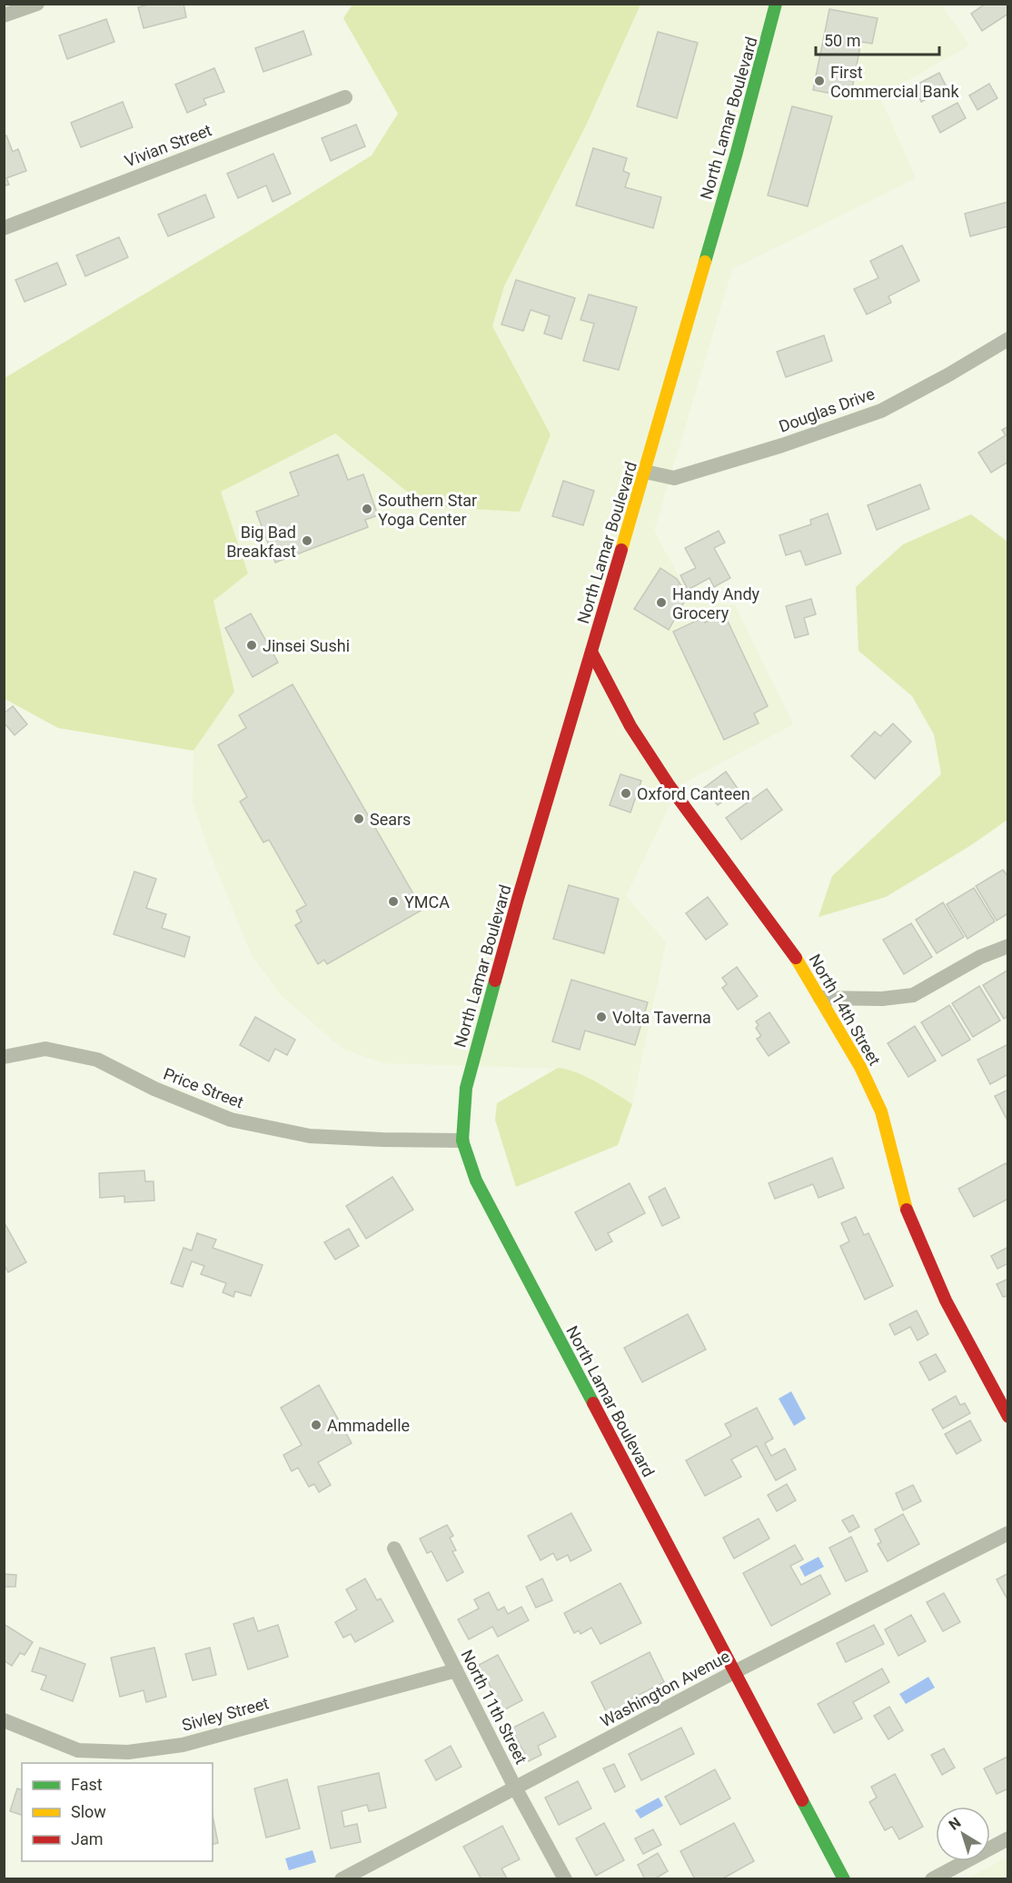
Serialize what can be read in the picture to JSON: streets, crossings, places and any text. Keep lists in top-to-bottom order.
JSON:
{
  "streets": {
    "street": [
      "North Lamar Boulevard",
      "Vivian Street",
      "Douglas Drive",
      "North 14th Street",
      "Price Street",
      "Washington Avenue",
      "North 11th Street",
      "Sivley Street"
    ]
  },
  "crossings": [
    ["North Lamar Boulevard", "Douglas Drive"],
    ["North Lamar Boulevard", "North 14th Street"],
    ["North Lamar Boulevard", "Price Street"],
    ["North Lamar Boulevard", "Washington Avenue"],
    ["Washington Avenue", "North 11th Street"],
    ["North 11th Street", "Sivley Street"]
  ],
  "places": [
    "First Commercial Bank",
    "Southern Star Yoga Center",
    "Big Bad Breakfast",
    "Handy Andy Grocery",
    "Jinsei Sushi",
    "Oxford Canteen",
    "Sears",
    "YMCA",
    "Volta Taverna",
    "Ammadelle"
  ],
  "legend": ["Fast", "Slow", "Jam"],
  "scale_bar": "50 m",
  "north": "top left"
}
